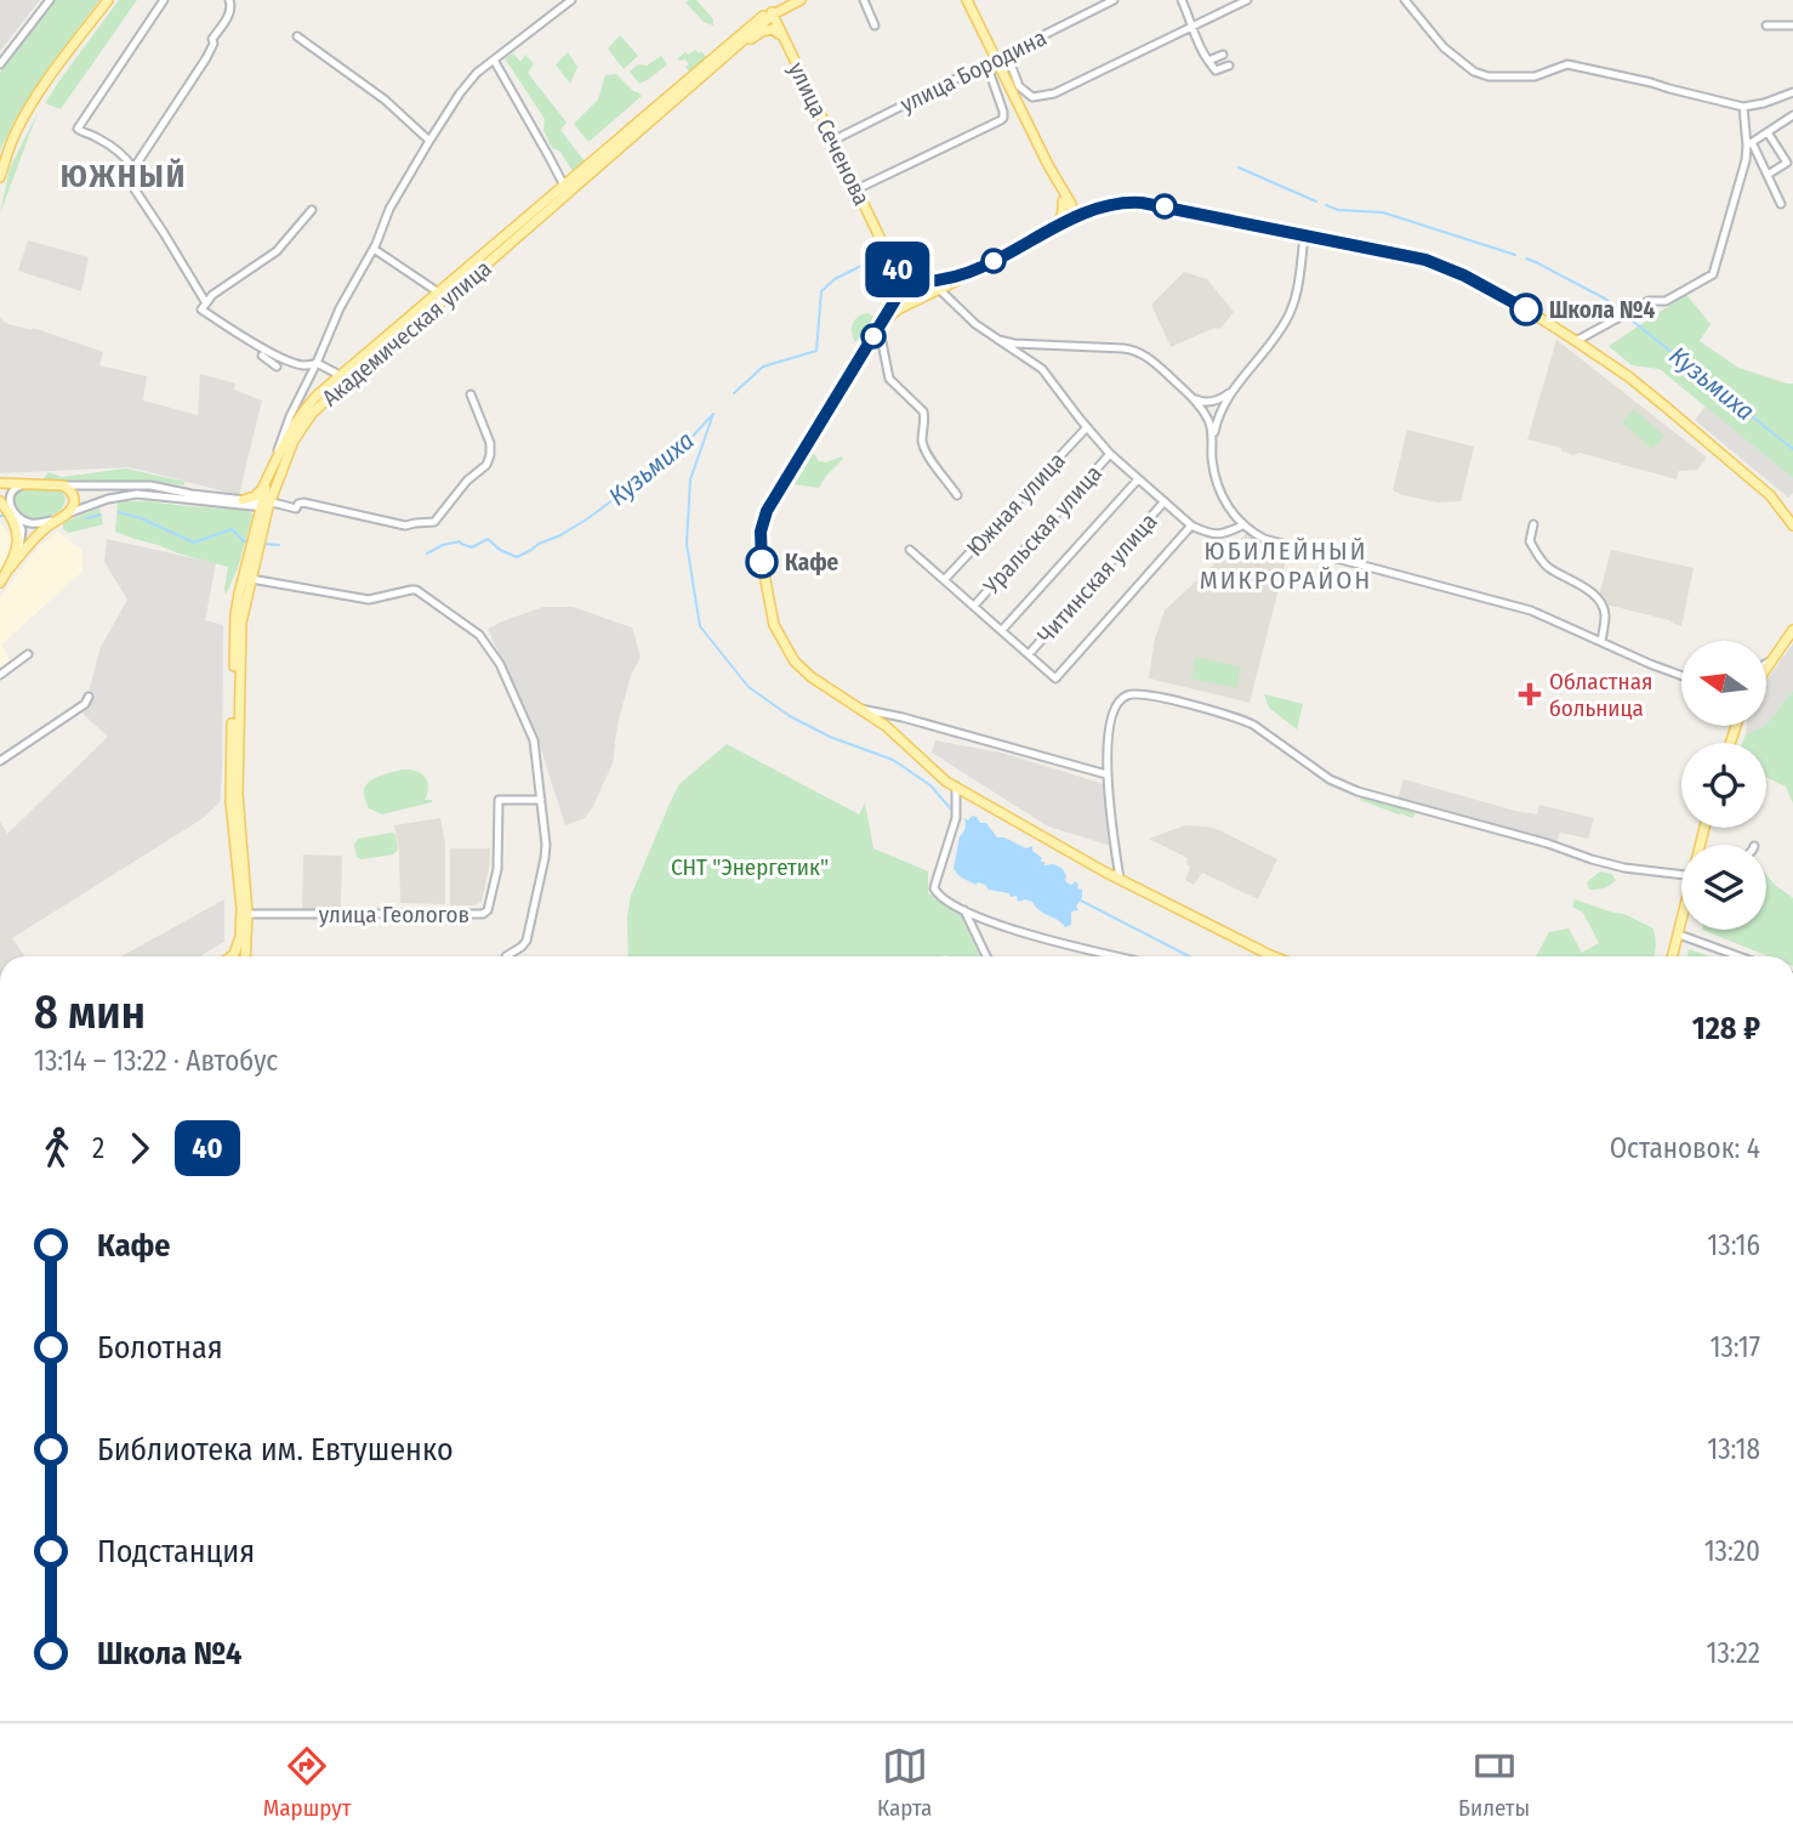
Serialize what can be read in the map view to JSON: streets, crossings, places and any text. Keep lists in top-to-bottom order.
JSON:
{
  "streets": {
    "main road": ["улица Сеченова", "Академическая улица"],
    "street": [
      "улица Бородина",
      "Южная улица",
      "Уральская улица",
      "Читинская улица",
      "улица Геологов"
    ]
  },
  "crossings": [
    ["улица Бородина", "улица Сеченова"],
    ["улица Сеченова", "Академическая улица"],
    ["Академическая улица", "улица Геологов"]
  ],
  "districts": ["ЮЖНЫЙ", "ЮБИЛЕЙНЫЙ МИКРОРАЙОН"],
  "water": ["Кузьмиха"],
  "parks": ["СНТ \"Энергетик\""],
  "places": {
    "other": ["Школа №4", "Кафе"],
    "health": ["Областная больница"]
  },
  "lines": ["bus line 40"],
  "north": "left",
  "page": {
    "on_map": "40",
    "heading": ["8 мин", "13:14 – 13:22 · Автобус", "128 ₽"],
    "legs": ["2", "40", "Остановок: 4"],
    "list": [
      {
        "name": "Кафе",
        "value": "13:16"
      },
      {
        "name": "Болотная",
        "value": "13:17"
      },
      {
        "name": "Библиотека им. Евтушенко",
        "value": "13:18"
      },
      {
        "name": "Подстанция",
        "value": "13:20"
      },
      {
        "name": "Школа №4",
        "value": "13:22"
      }
    ],
    "tabs": ["Маршрут", "Карта", "Билеты"]
  }
}
